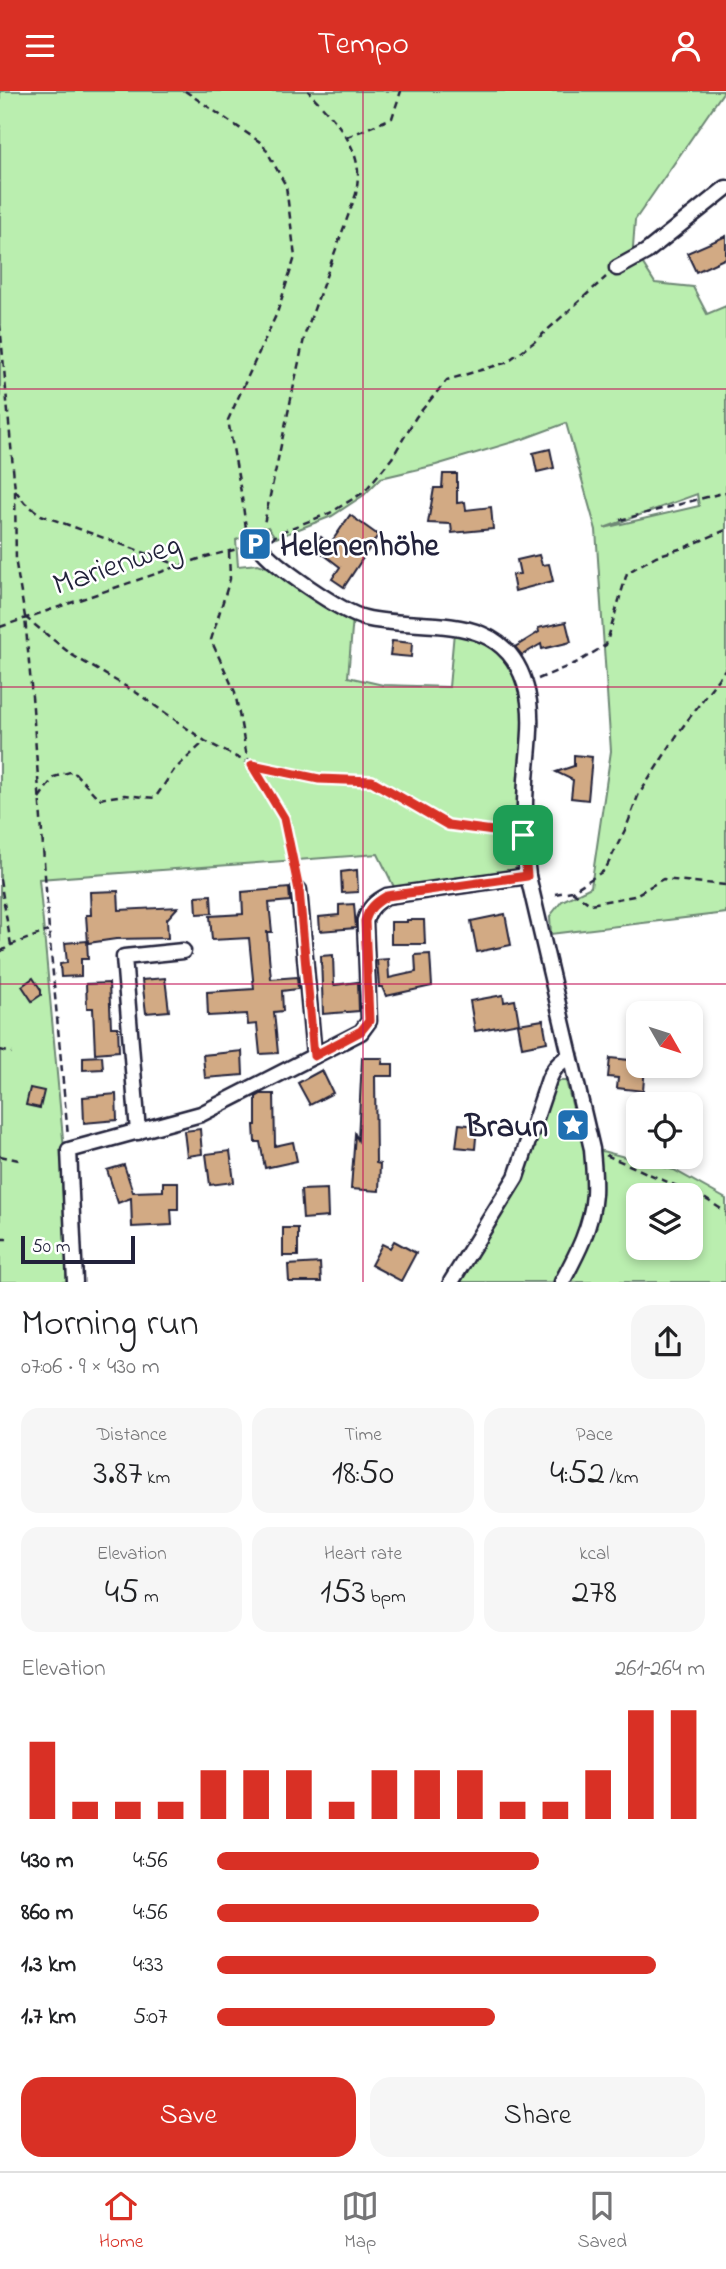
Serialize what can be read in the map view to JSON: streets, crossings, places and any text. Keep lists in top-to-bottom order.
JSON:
{
  "streets": {
    "path": ["Marienweg"]
  },
  "places": {
    "parking": ["Helenenhöhe"],
    "place": ["Braun"]
  },
  "scale_bar": "50 m",
  "north": "bottom right",
  "page": {
    "header": "Tempo",
    "scale": "50 m",
    "heading": ["Morning run", "07:06 · 9 × 430 m"],
    "stats": [
      ["Distance", "3.87 km"],
      ["Time", "18:50"],
      ["Pace", "4:52 /km"],
      ["Elevation", "45 m"],
      ["Heart rate", "153 bpm"],
      ["kcal", "278"]
    ],
    "chart": ["Elevation", "261–264 m"],
    "list": [
      {
        "name": "430 m",
        "note": "4:56"
      },
      {
        "name": "860 m",
        "note": "4:56"
      },
      {
        "name": "1.3 km",
        "note": "4:33"
      },
      {
        "name": "1.7 km",
        "note": "5:07"
      }
    ],
    "buttons": ["Save", "Share"],
    "tabs": ["Home", "Map", "Saved"]
  }
}
